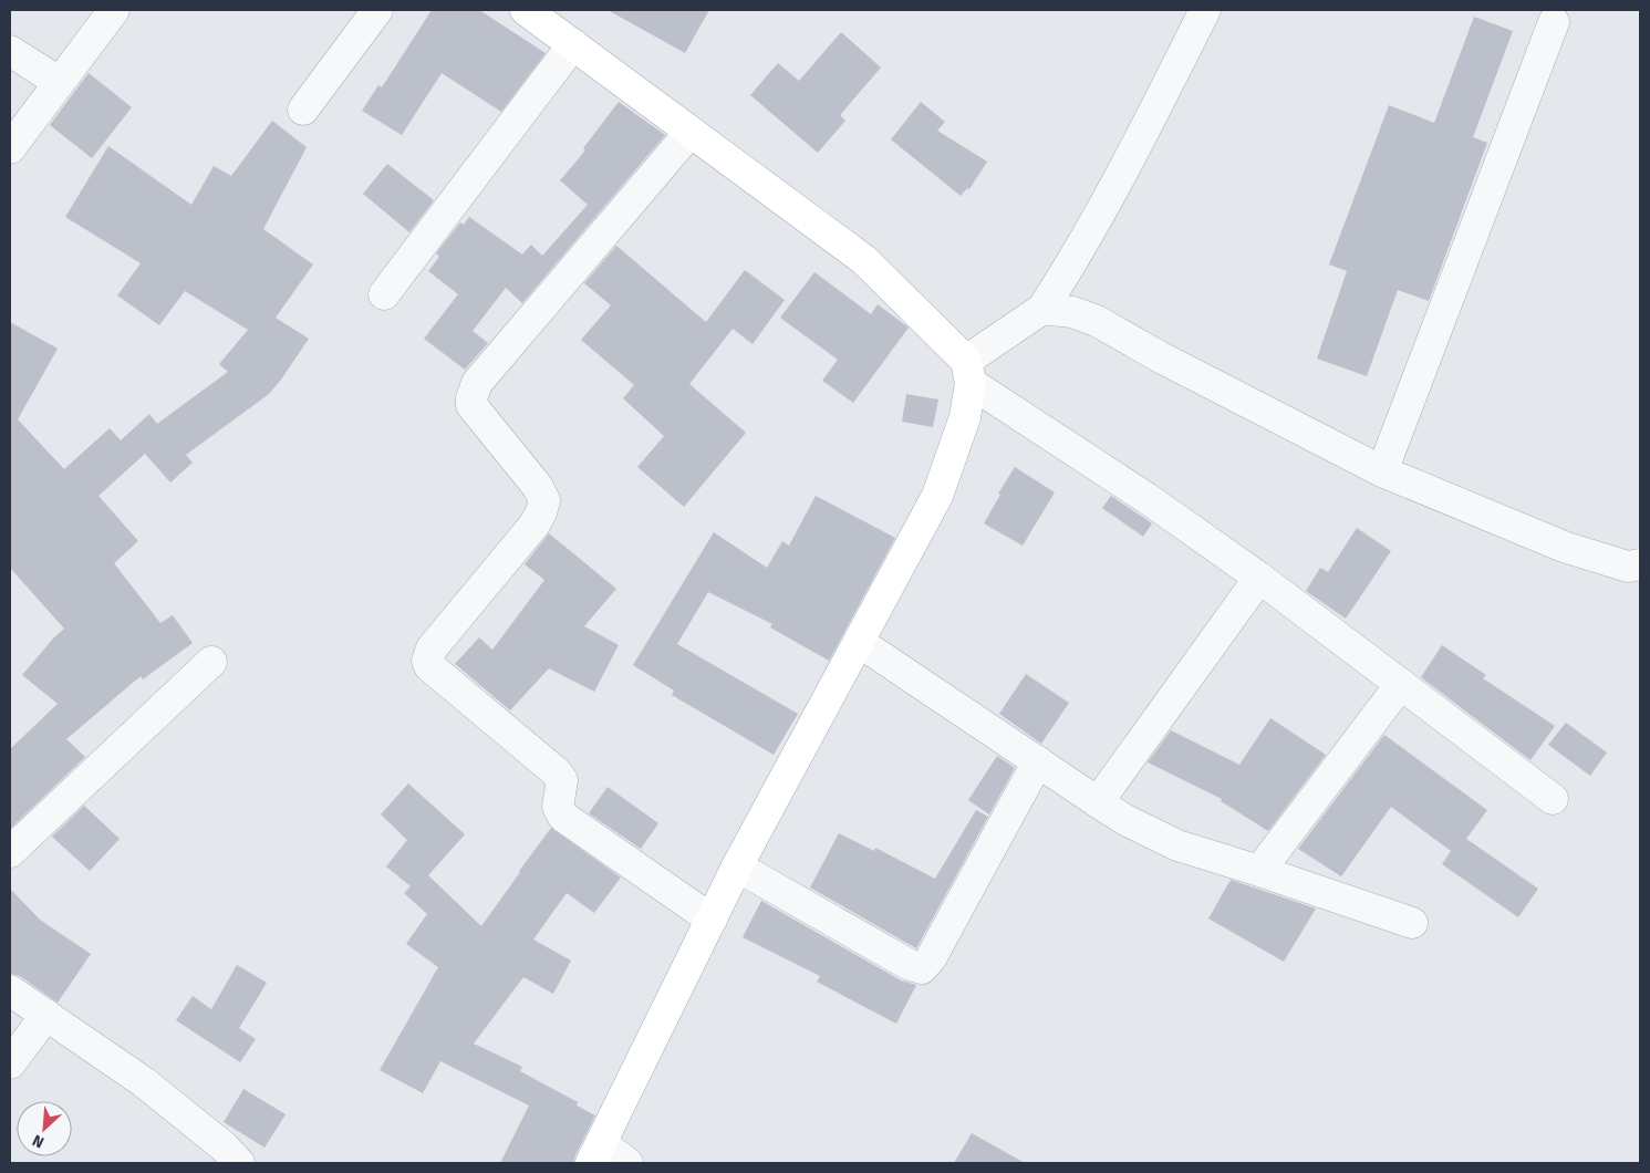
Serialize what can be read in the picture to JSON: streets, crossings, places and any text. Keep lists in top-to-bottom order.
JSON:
{
  "north": "bottom left"
}
